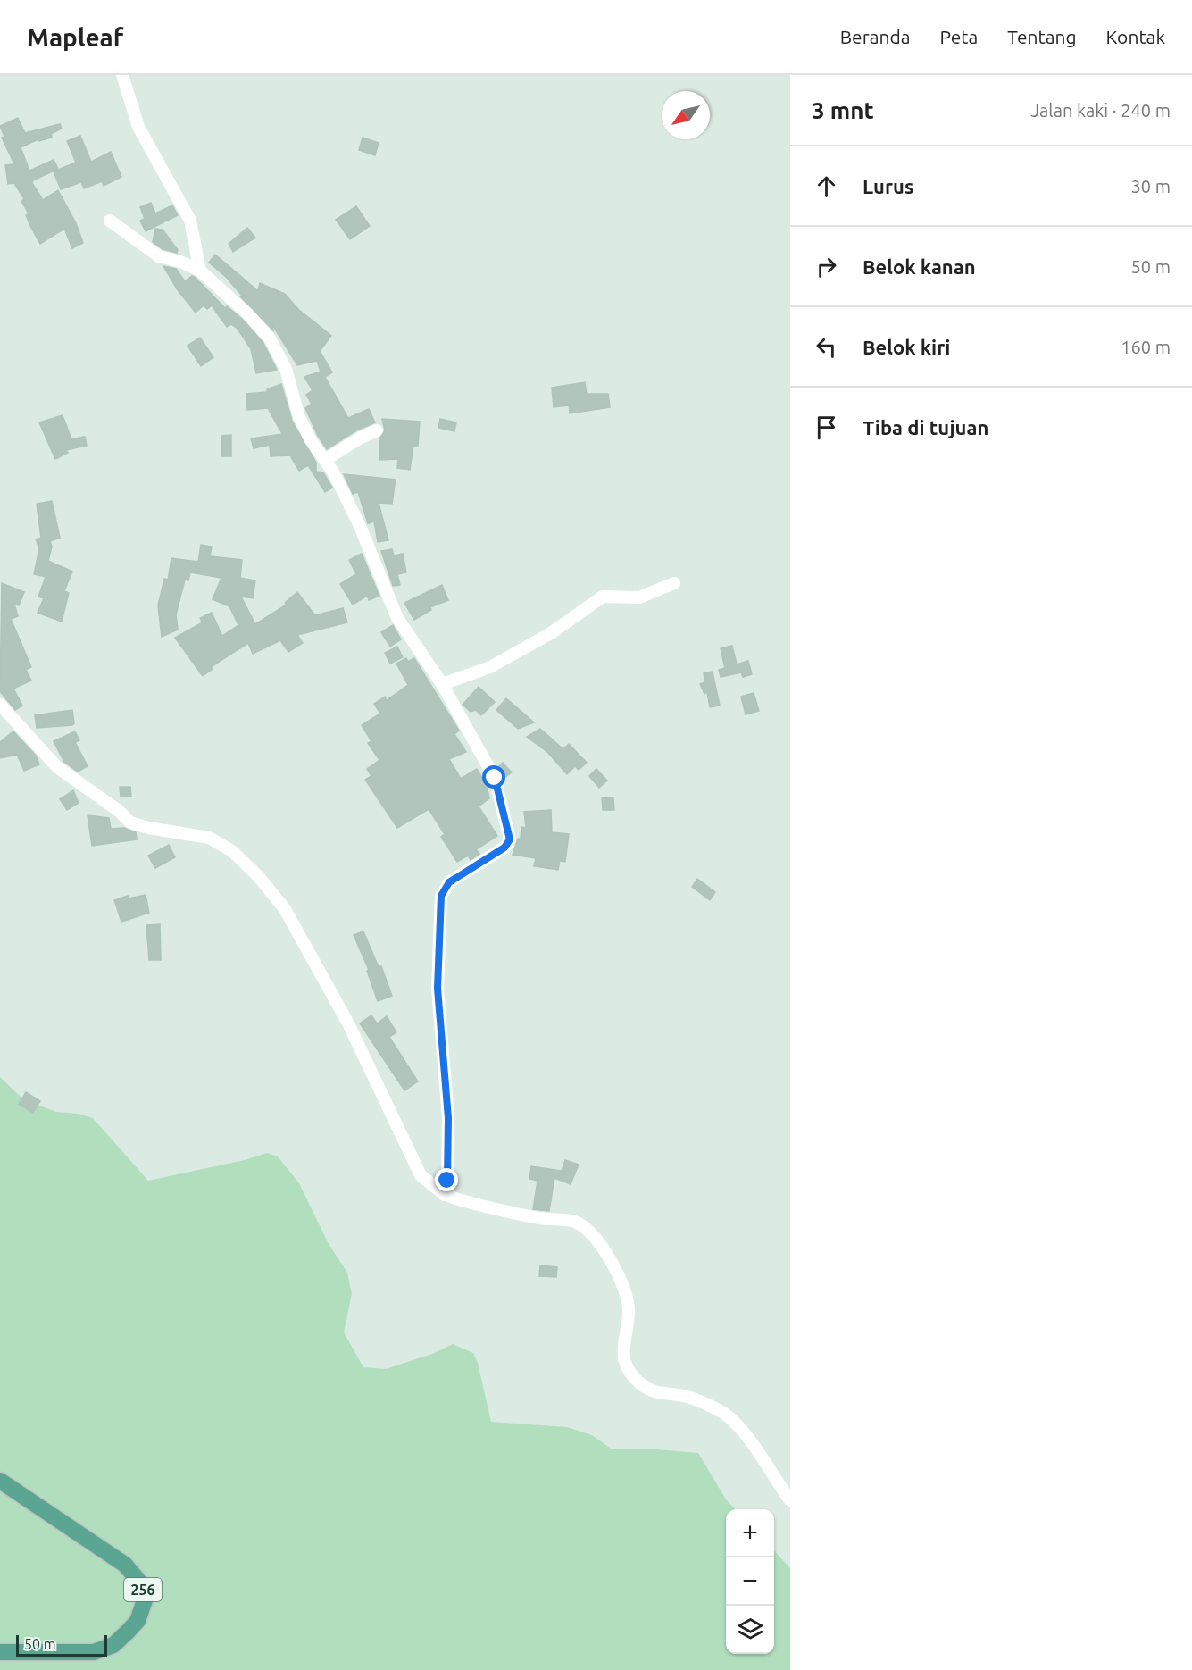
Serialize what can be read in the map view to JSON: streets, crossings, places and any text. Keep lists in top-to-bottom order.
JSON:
{
  "streets": {
    "main road": ["256"]
  },
  "scale_bar": "50 m",
  "north": "bottom left",
  "page": {
    "header": "Mapleaf",
    "nav": [
      "Beranda",
      "Peta",
      "Tentang",
      "Kontak"
    ],
    "heading": ["3 mnt", "Jalan kaki · 240 m"],
    "list": [
      ["Lurus", "30 m"],
      ["Belok kanan", "50 m"],
      ["Belok kiri", "160 m"],
      "Tiba di tujuan"
    ],
    "map_buttons": ["+", "−"],
    "scale": "50 m"
  }
}
